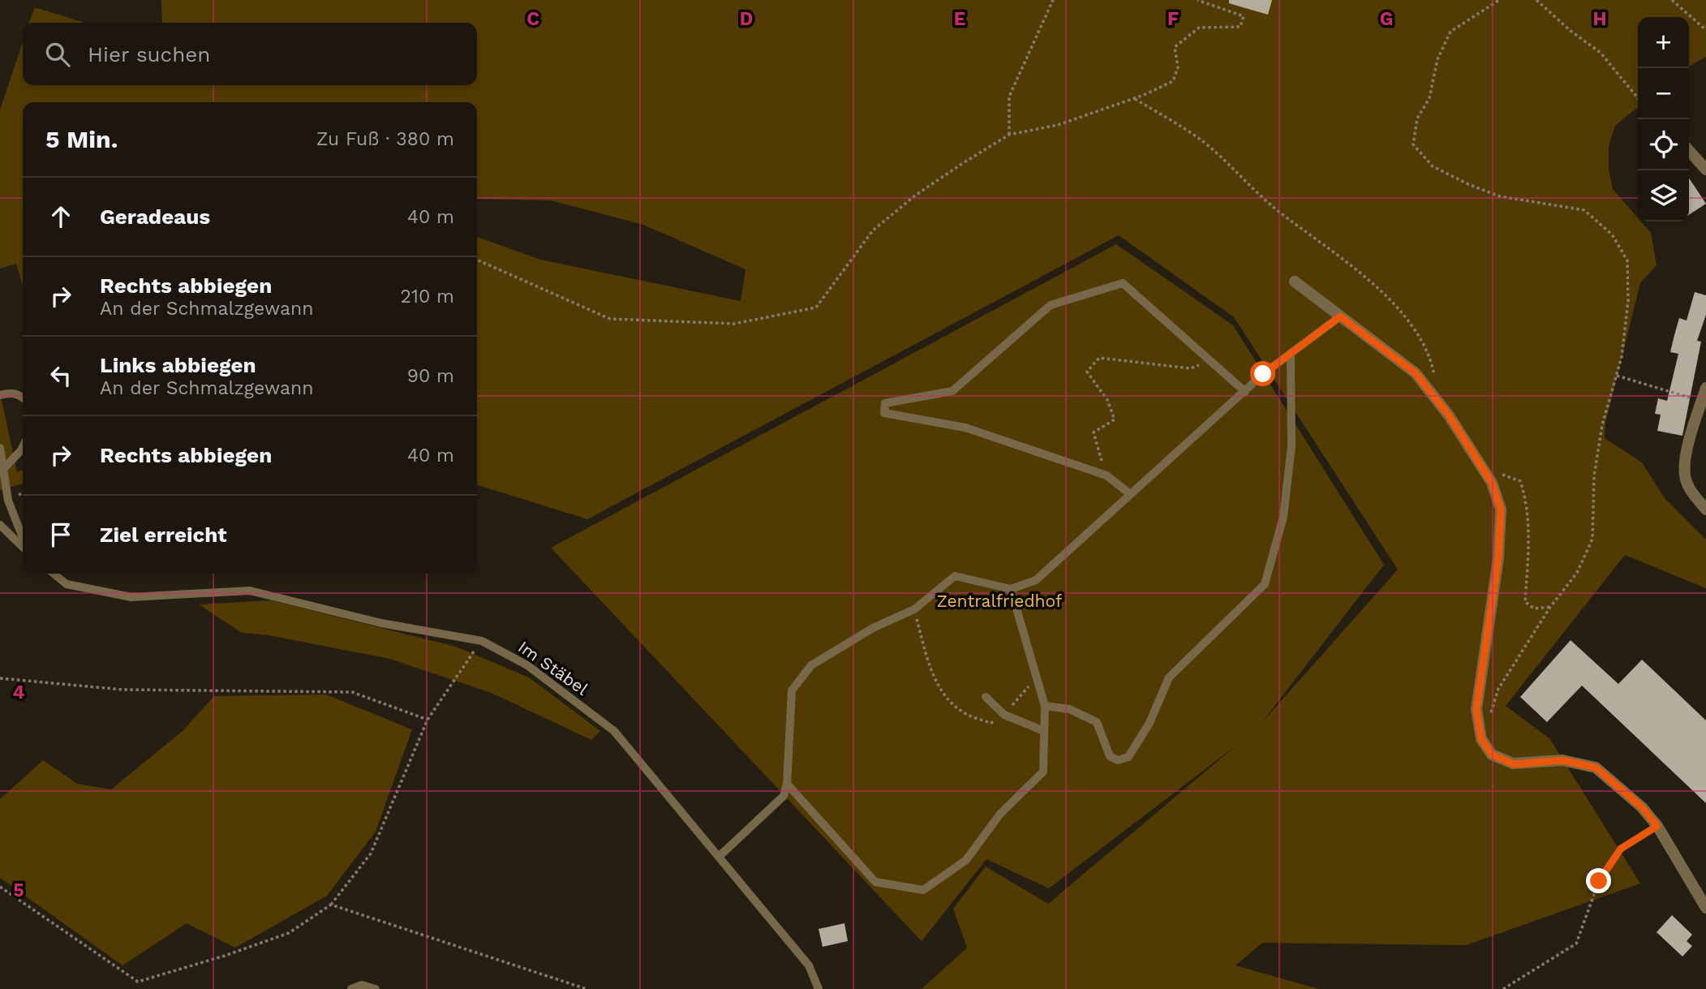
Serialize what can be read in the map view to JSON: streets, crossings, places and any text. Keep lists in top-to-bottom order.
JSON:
{
  "streets": {
    "lane": ["Im Stäbel"]
  },
  "parks": ["Zentralfriedhof"],
  "page": {
    "map_buttons": ["+", "−"],
    "search": "Hier suchen",
    "heading": ["5 Min.", "Zu Fuß · 380 m"],
    "list": [
      ["Geradeaus", "40 m"],
      ["Rechts abbiegen", "An der Schmalzgewann", "210 m"],
      ["Links abbiegen", "An der Schmalzgewann", "90 m"],
      ["Rechts abbiegen", "40 m"],
      "Ziel erreicht"
    ]
  },
  "grid": {
    "columns": [
      "C",
      "D",
      "E",
      "F",
      "G",
      "H"
    ],
    "rows": ["4", "5"]
  }
}
